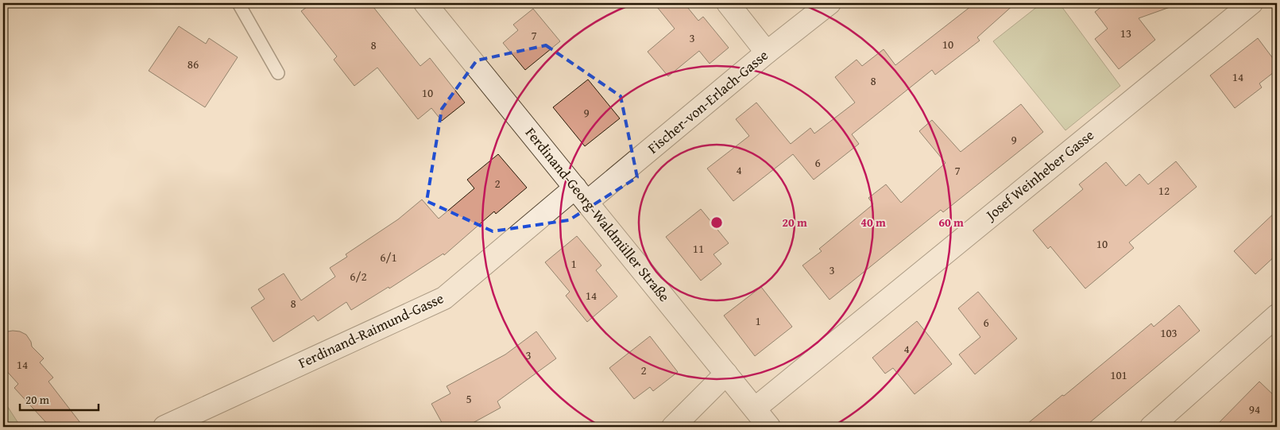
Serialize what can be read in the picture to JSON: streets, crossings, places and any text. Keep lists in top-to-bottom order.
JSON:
{
  "streets": {
    "street": [
      "Fischer-von-Erlach-Gasse",
      "Josef Weinheber Gasse",
      "Ferdinand-Georg-Waldmüller Straße",
      "Ferdinand-Raimund-Gasse"
    ]
  },
  "crossings": [
    ["Fischer-von-Erlach-Gasse", "Ferdinand-Georg-Waldmüller Straße"],
    ["Fischer-von-Erlach-Gasse", "Ferdinand-Raimund-Gasse"],
    ["Josef Weinheber Gasse", "Ferdinand-Georg-Waldmüller Straße"],
    ["Ferdinand-Georg-Waldmüller Straße", "Ferdinand-Raimund-Gasse"]
  ],
  "house_numbers": [
    "13",
    "7",
    "3",
    "10",
    "8",
    "86",
    "14",
    "8",
    "10",
    "9",
    "9",
    "6",
    "4",
    "7",
    "2",
    "12",
    "10",
    "11",
    "6/1",
    "1",
    "3",
    "6/2",
    "14",
    "8",
    "1",
    "6",
    "103",
    "4",
    "3",
    "14",
    "2",
    "101",
    "5",
    "94"
  ],
  "scale_bar": "20 m",
  "rings": ["20 m", "40 m", "60 m"]
}
